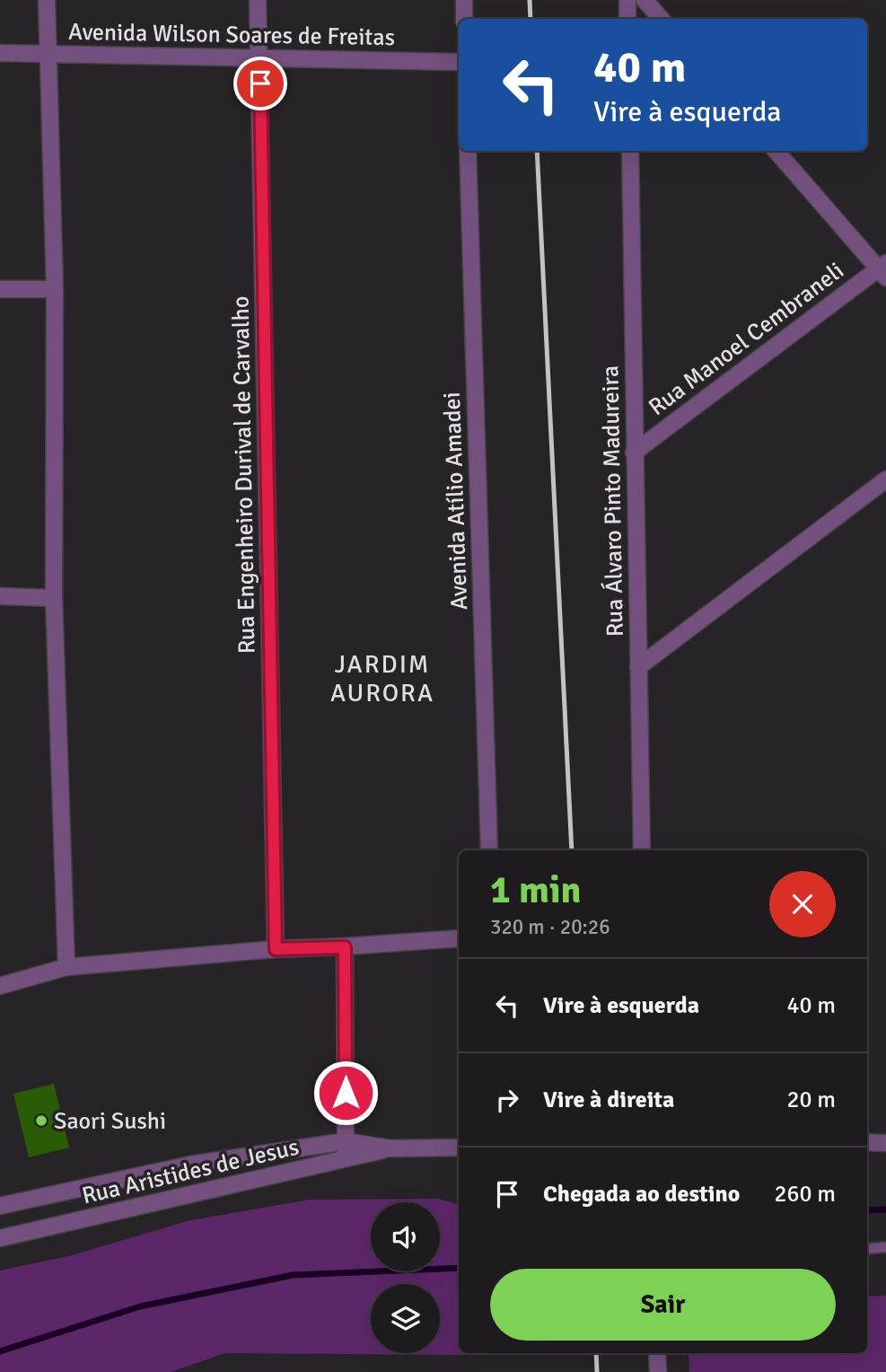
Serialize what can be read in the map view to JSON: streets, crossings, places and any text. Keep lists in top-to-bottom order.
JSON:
{
  "streets": {
    "street": [
      "Avenida Wilson Soares de Freitas",
      "Rua Manoel Cembraneli",
      "Rua Engenheiro Durival de Carvalho",
      "Avenida Atílio Amadei",
      "Rua Álvaro Pinto Madureira",
      "Rua Aristides de Jesus"
    ]
  },
  "crossings": [
    ["Avenida Wilson Soares de Freitas", "Rua Engenheiro Durival de Carvalho"],
    ["Rua Manoel Cembraneli", "Rua Álvaro Pinto Madureira"]
  ],
  "districts": ["JARDIM AURORA"],
  "places": ["Saori Sushi"],
  "page": {
    "turn": ["40 m", "Vire à esquerda"],
    "heading": ["1 min", "320 m · 20:26"],
    "list": [
      {
        "name": "Vire à esquerda",
        "value": "40 m"
      },
      {
        "name": "Vire à direita",
        "value": "20 m"
      },
      {
        "name": "Chegada ao destino",
        "value": "260 m"
      }
    ],
    "buttons": "Sair"
  }
}
